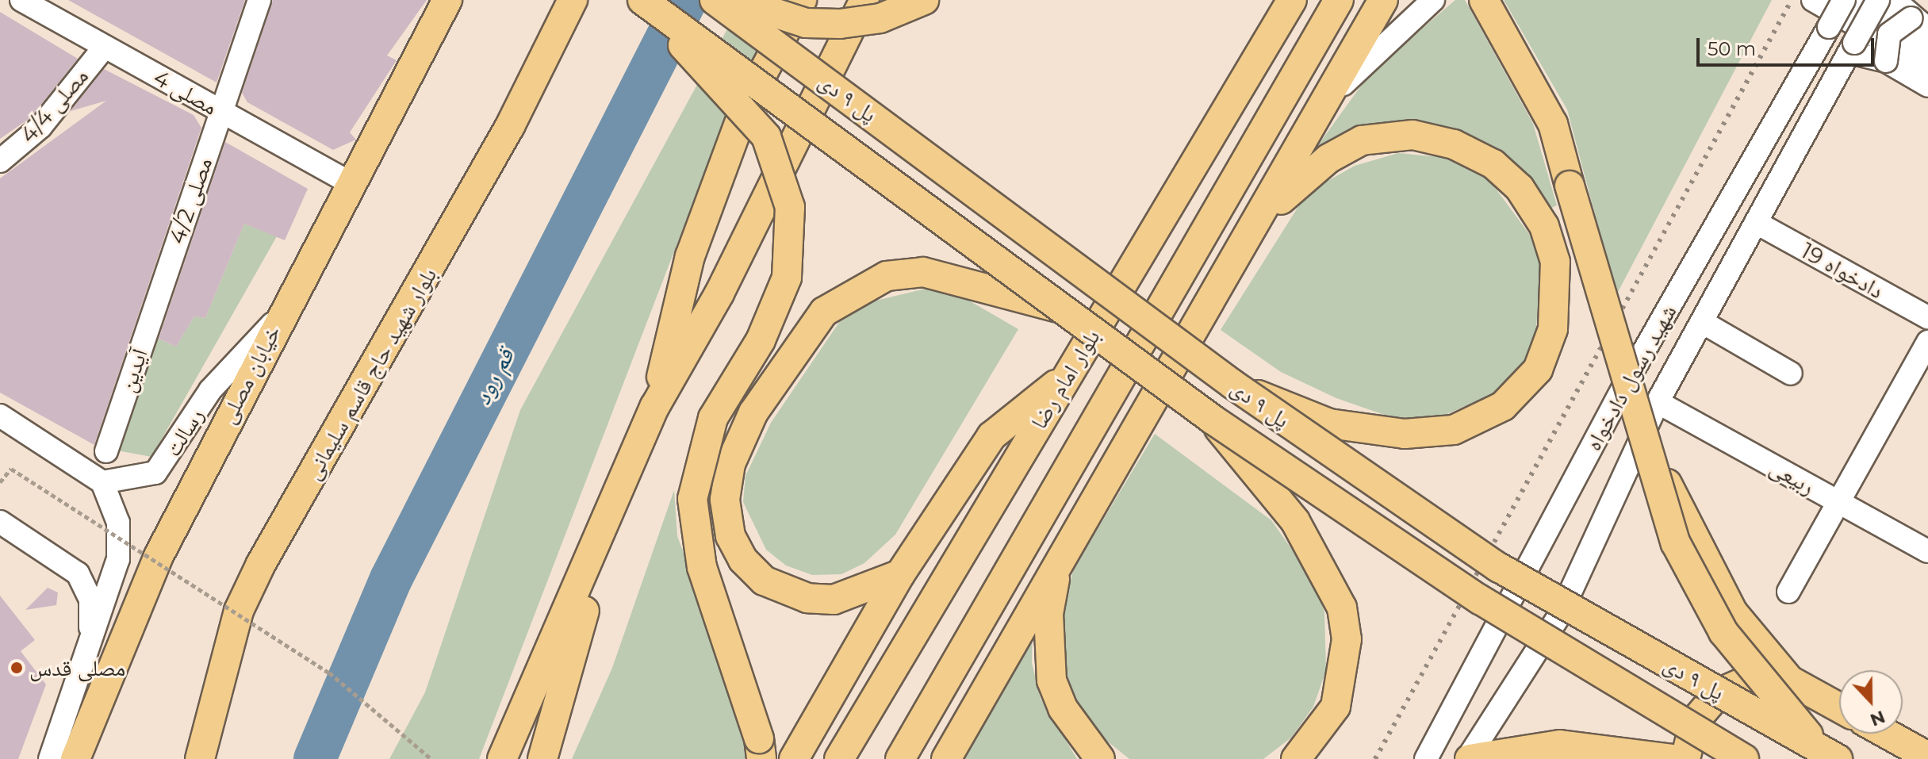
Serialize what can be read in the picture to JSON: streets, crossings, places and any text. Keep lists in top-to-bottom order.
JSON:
{
  "streets": {
    "main road": [
      "پل ۹ دی",
      "بلوار شهید حاج قاسم سلیمانی",
      "خیابان مصلی",
      "بلوار امام رضا"
    ],
    "street": [
      "مصلی 4",
      "مصلی 4/4",
      "مصلی 4/2",
      "دادخواه 19",
      "آیدین",
      "شهید رسول دادخواه",
      "رسالت",
      "ربیعی"
    ]
  },
  "crossings": [
    ["مصلی 4", "مصلی 4/4"],
    ["مصلی 4", "مصلی 4/2"],
    ["مصلی 4", "خیابان مصلی"],
    ["مصلی 4/2", "آیدین"],
    ["دادخواه 19", "شهید رسول دادخواه"],
    ["خیابان مصلی", "رسالت"],
    ["شهید رسول دادخواه", "ربیعی"]
  ],
  "water": ["قم رود"],
  "places": ["مصلی قدس"],
  "scale_bar": "50 m",
  "north": "bottom"
}
